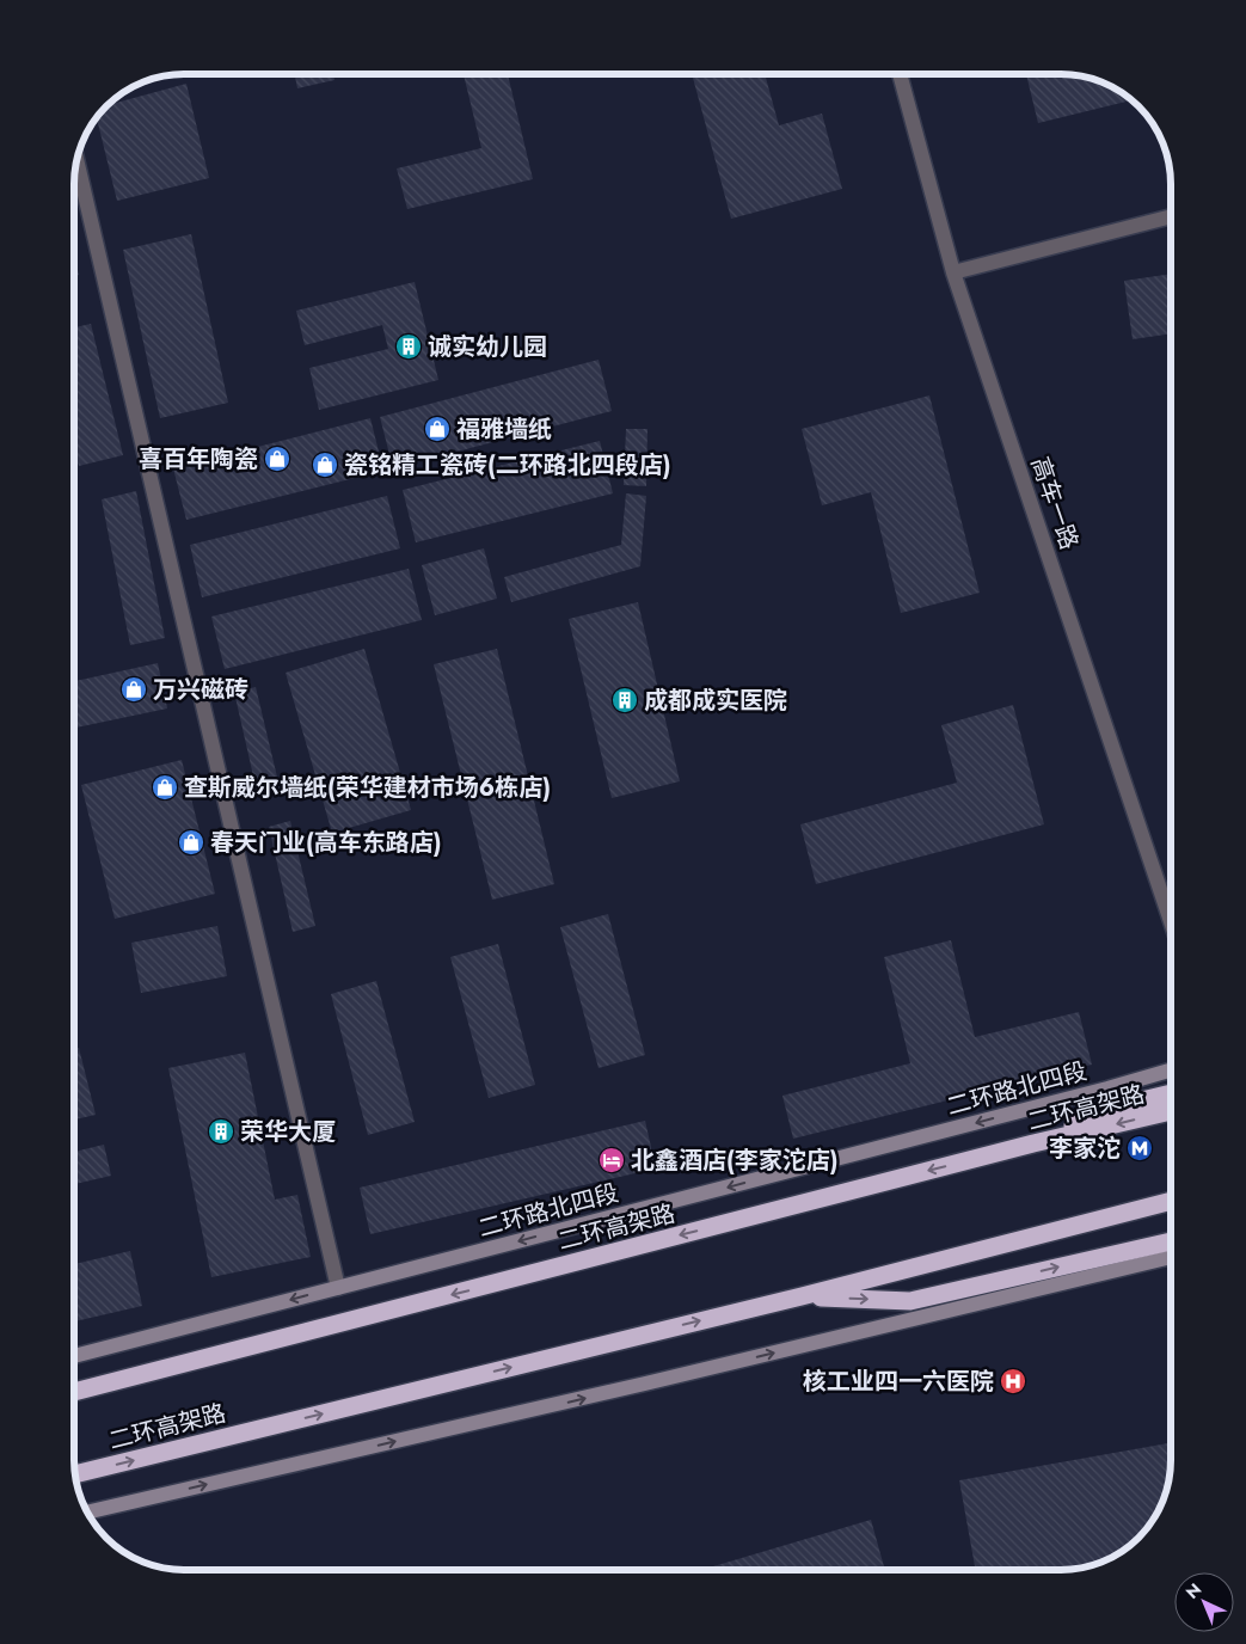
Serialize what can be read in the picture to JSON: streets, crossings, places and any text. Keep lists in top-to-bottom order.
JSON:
{
  "streets": {
    "highway": ["二环高架路"],
    "main road": ["二环路北四段"],
    "street": ["高车一路"]
  },
  "one_way": ["二环路北四段"],
  "places": {
    "building": ["诚实幼儿园", "成都成实医院", "荣华大厦"],
    "shop": [
      "福雅墙纸",
      "喜百年陶瓷",
      "瓷铭精工瓷砖(二环路北四段店)",
      "万兴磁砖",
      "查斯威尔墙纸(荣华建材市场6栋店)",
      "春天门业(高车东路店)"
    ],
    "metro station": ["李家沱"],
    "hotel": ["北鑫酒店(李家沱店)"],
    "hospital": ["核工业四一六医院"]
  },
  "north": "top left"
}
